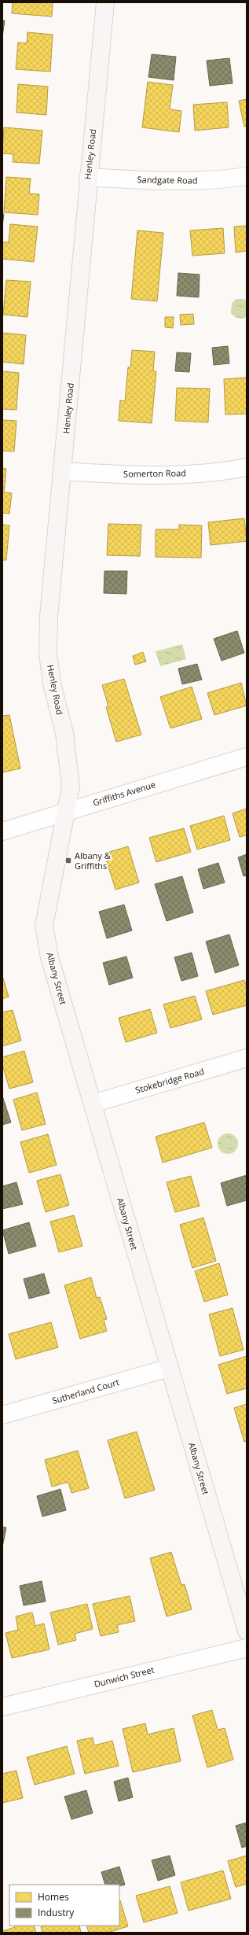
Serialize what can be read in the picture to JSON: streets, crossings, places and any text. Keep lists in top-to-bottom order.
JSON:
{
  "streets": {
    "street": [
      "Henley Road",
      "Sandgate Road",
      "Somerton Road",
      "Griffiths Avenue",
      "Albany Street",
      "Stokebridge Road",
      "Sutherland Court",
      "Dunwich Street"
    ]
  },
  "crossings": [
    ["Henley Road", "Sandgate Road"],
    ["Henley Road", "Somerton Road"],
    ["Henley Road", "Griffiths Avenue"],
    ["Henley Road", "Albany Street"],
    ["Griffiths Avenue", "Albany Street"],
    ["Albany Street", "Stokebridge Road"],
    ["Albany Street", "Sutherland Court"]
  ],
  "places": {
    "transit": ["Albany & Griffiths"]
  },
  "legend": ["Homes", "Industry"]
}
